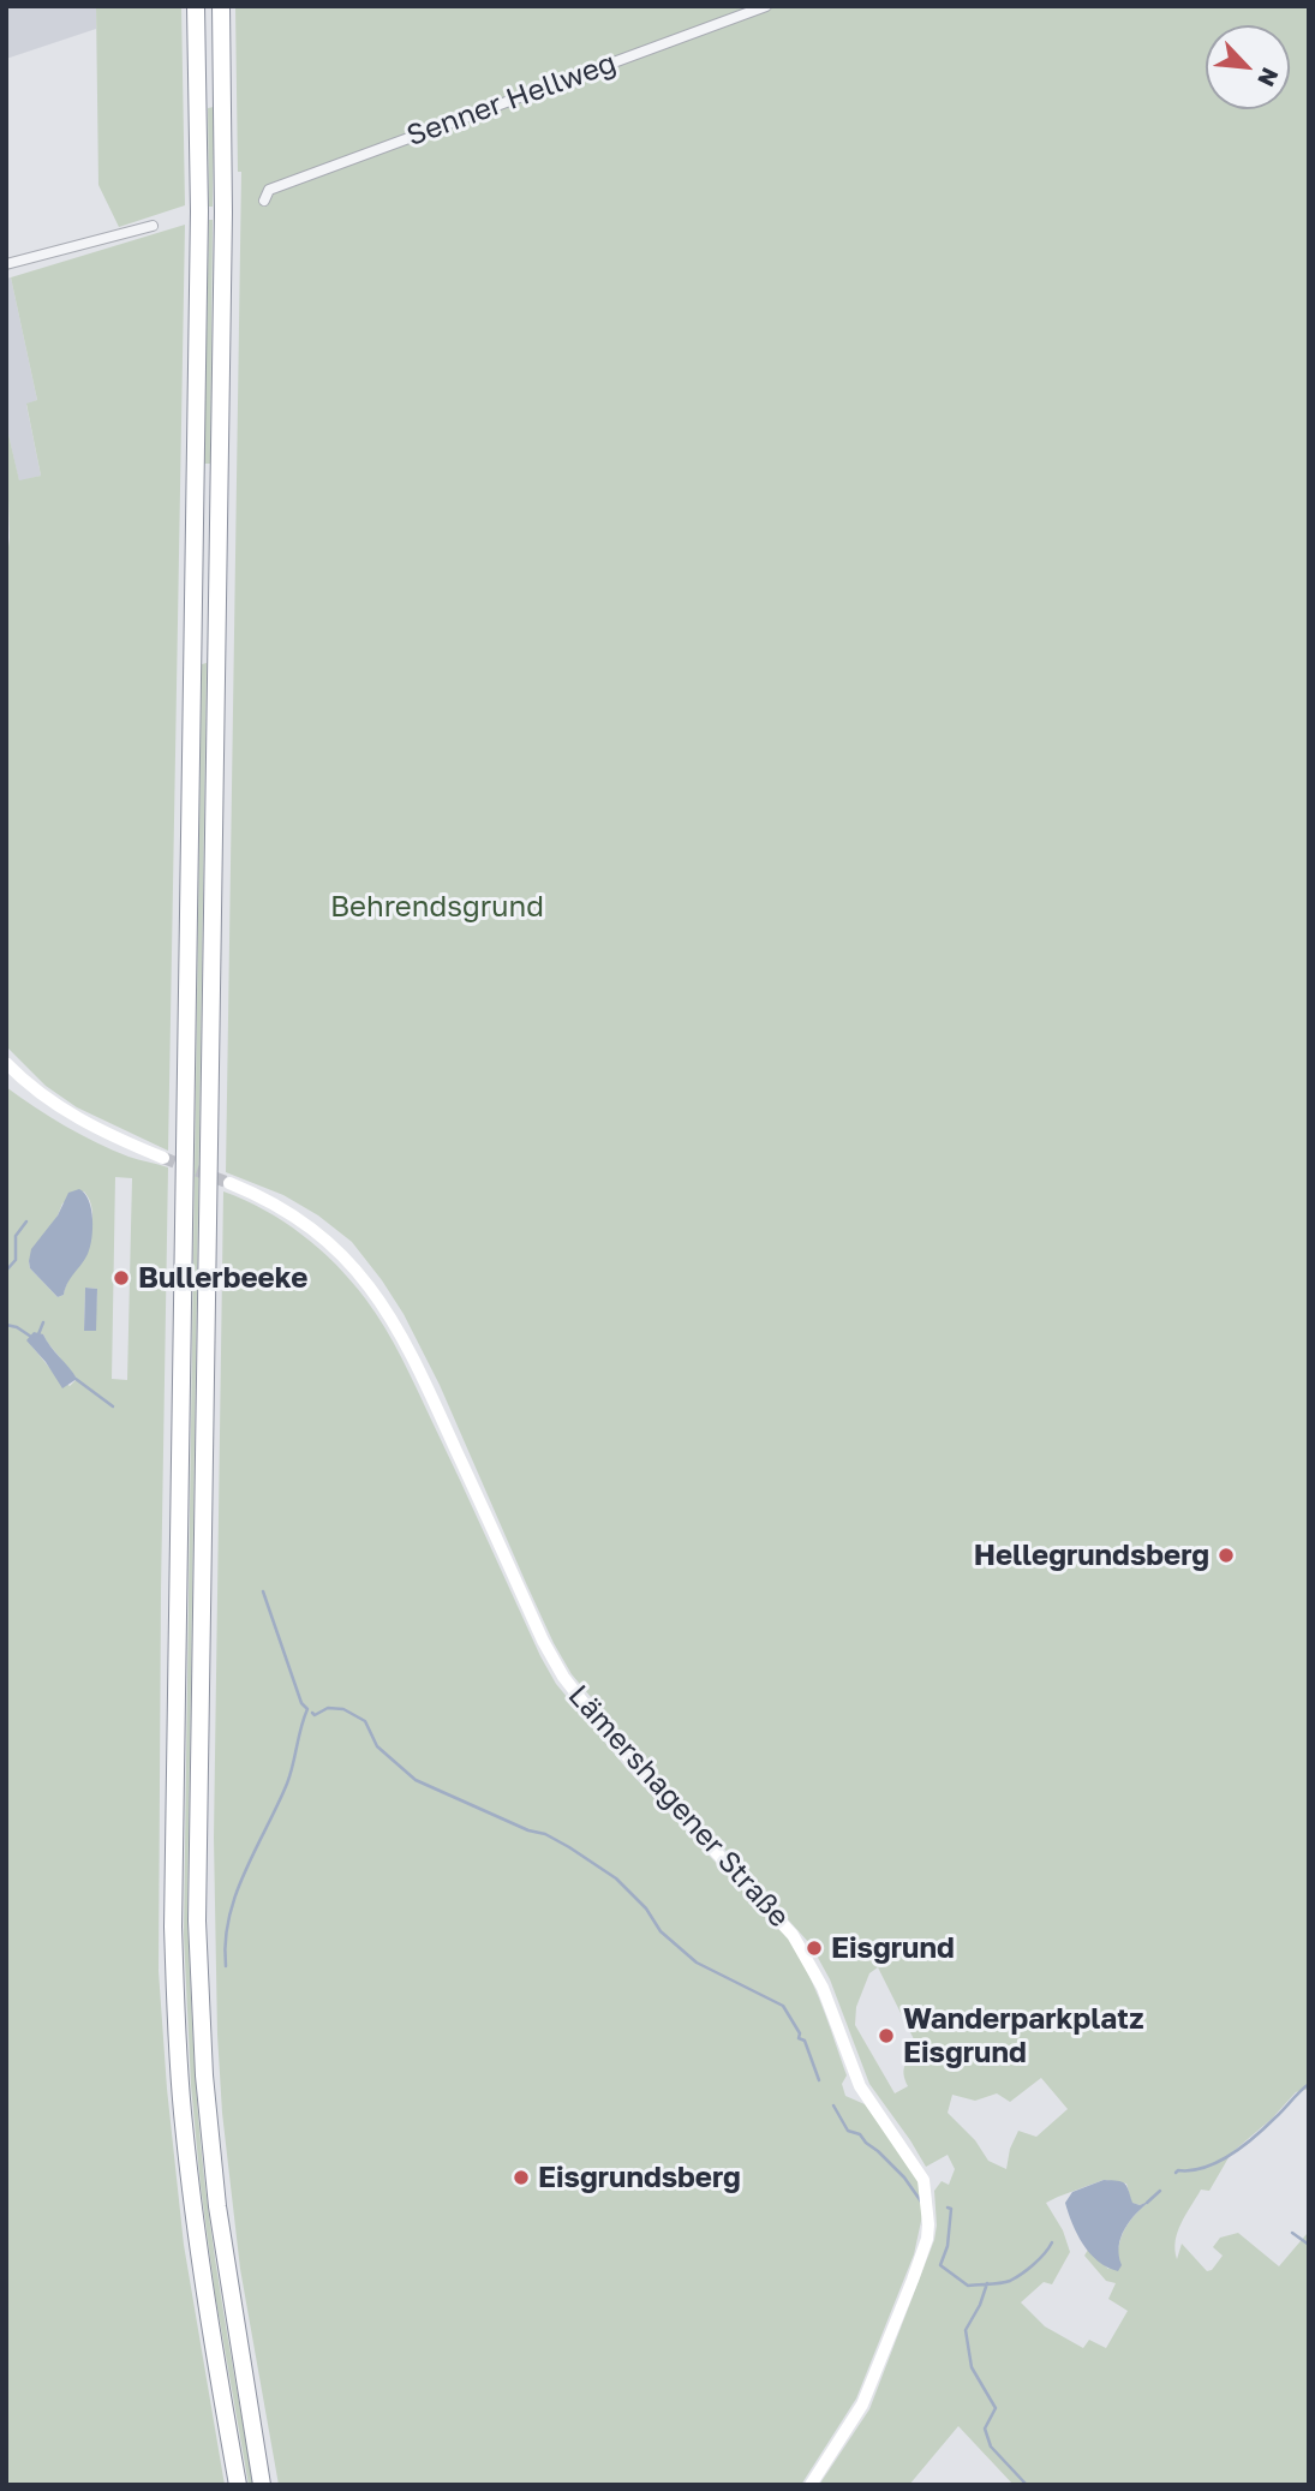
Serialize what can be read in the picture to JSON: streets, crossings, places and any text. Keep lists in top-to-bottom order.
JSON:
{
  "streets": {
    "main road": ["Lämershagener Straße"],
    "street": ["Senner Hellweg"]
  },
  "parks": ["Behrendsgrund"],
  "places": [
    "Bullerbeeke",
    "Hellegrundsberg",
    "Eisgrund",
    "Wanderparkplatz Eisgrund",
    "Eisgrundsberg"
  ],
  "north": "bottom right"
}
